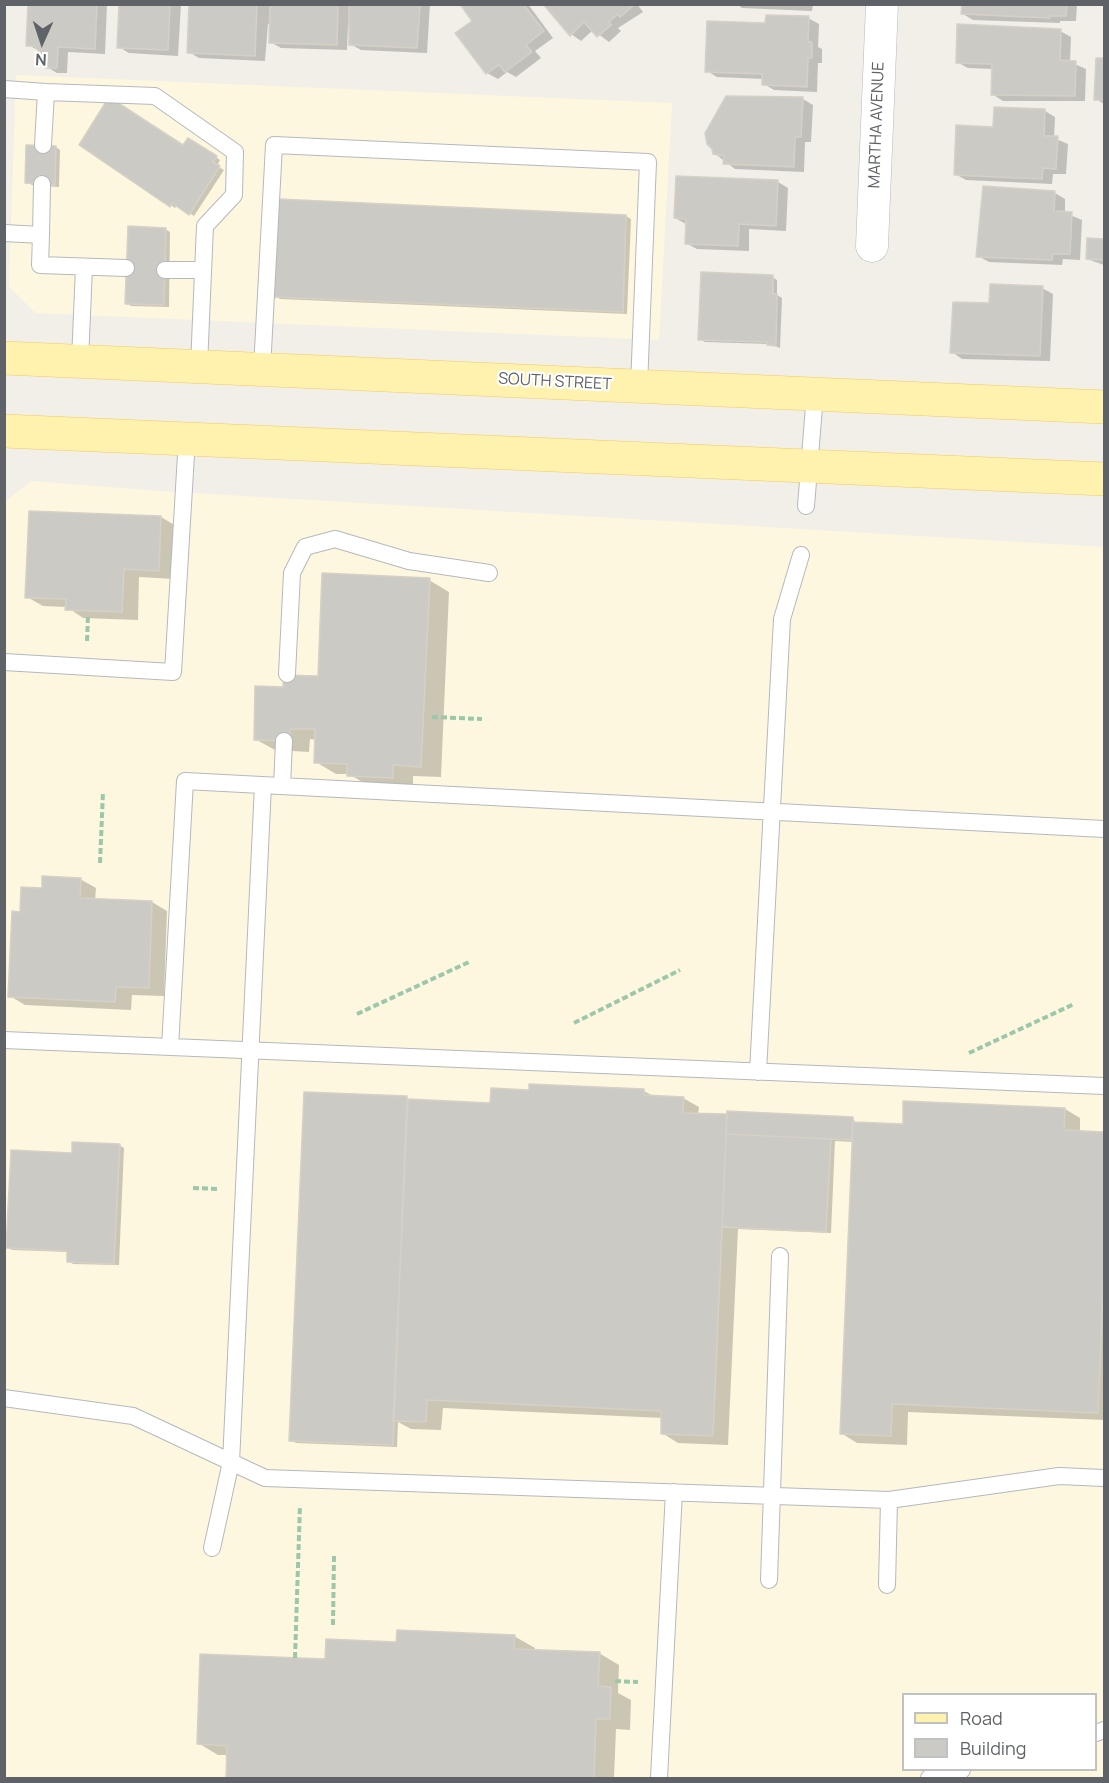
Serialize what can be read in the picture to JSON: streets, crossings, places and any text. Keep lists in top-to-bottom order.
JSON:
{
  "streets": {
    "main road": ["SOUTH STREET"],
    "street": ["MARTHA AVENUE"]
  },
  "legend": ["Road", "Building"],
  "north": "bottom"
}
